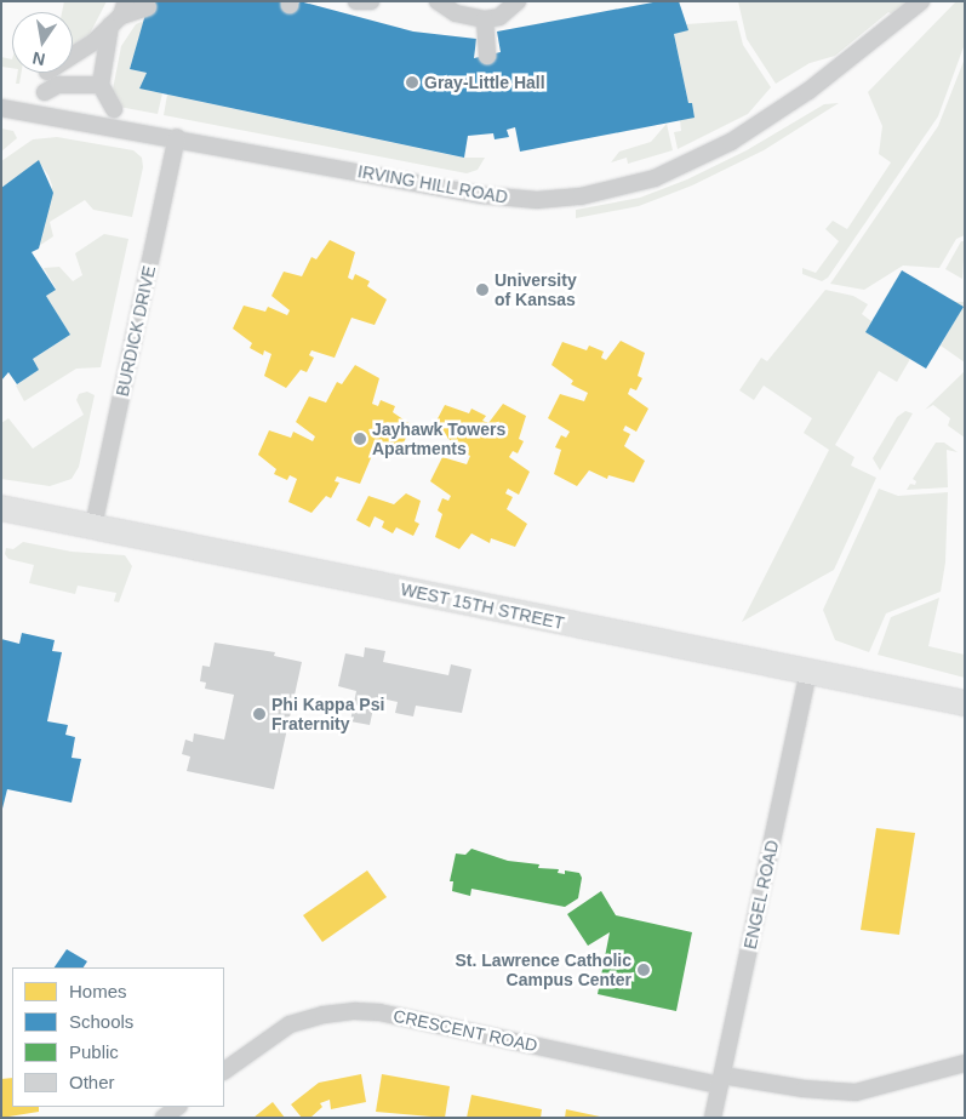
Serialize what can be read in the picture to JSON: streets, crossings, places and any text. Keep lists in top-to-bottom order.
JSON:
{
  "streets": {
    "street": [
      "IRVING HILL ROAD",
      "BURDICK DRIVE",
      "WEST 15TH STREET",
      "ENGEL ROAD",
      "CRESCENT ROAD"
    ]
  },
  "crossings": [
    ["IRVING HILL ROAD", "BURDICK DRIVE"],
    ["BURDICK DRIVE", "WEST 15TH STREET"],
    ["WEST 15TH STREET", "ENGEL ROAD"],
    ["ENGEL ROAD", "CRESCENT ROAD"]
  ],
  "places": [
    "Gray-Little Hall",
    "University of Kansas",
    "Jayhawk Towers Apartments",
    "Phi Kappa Psi Fraternity",
    "St. Lawrence Catholic Campus Center"
  ],
  "legend": [
    "Homes",
    "Schools",
    "Public",
    "Other"
  ],
  "north": "bottom"
}
